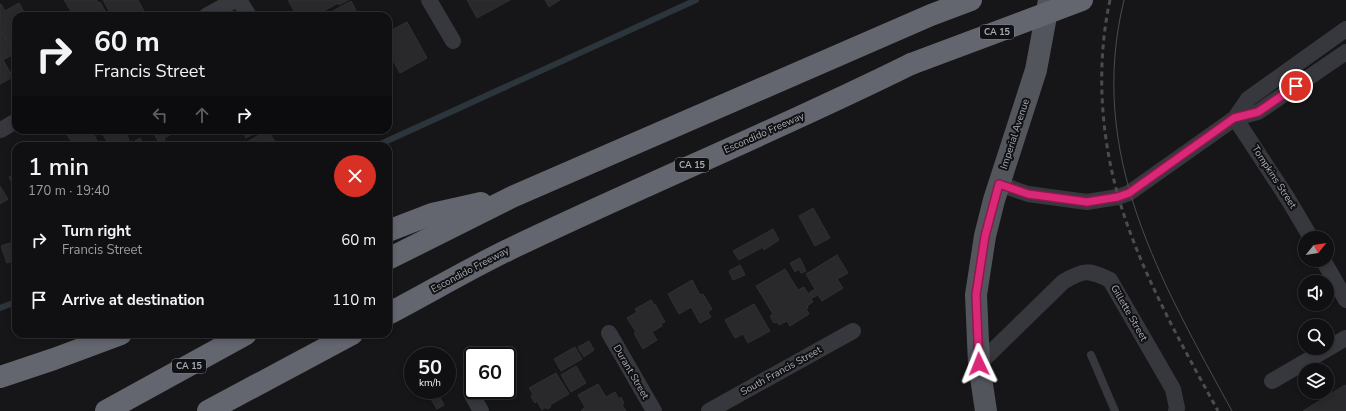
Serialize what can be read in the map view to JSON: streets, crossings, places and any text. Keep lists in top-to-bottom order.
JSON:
{
  "streets": {
    "highway": ["CA 15", "Escondido Freeway"],
    "main road": ["Imperial Avenue"],
    "street": [
      "Tompkins Street",
      "Gillette Street",
      "South Francis Street",
      "Durant Street"
    ]
  },
  "crossings": [
    ["Imperial Avenue", "Gillette Street"]
  ],
  "north": "top right",
  "page": {
    "turn": ["60 m", "Francis Street"],
    "heading": ["1 min", "170 m · 19:40"],
    "list": [
      {
        "name": "Turn right",
        "note": "Francis Street",
        "value": "60 m"
      },
      {
        "name": "Arrive at destination",
        "value": "110 m"
      }
    ],
    "speed": "50 km/h",
    "limit": "60"
  }
}
